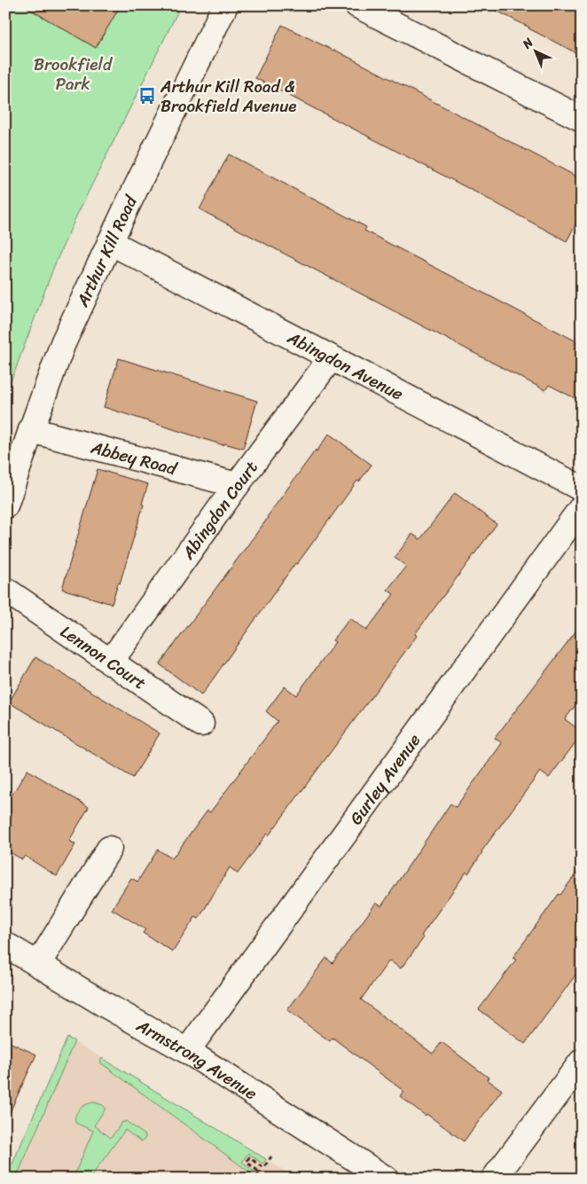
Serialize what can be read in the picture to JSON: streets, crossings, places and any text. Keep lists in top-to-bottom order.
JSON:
{
  "streets": {
    "street": [
      "Arthur Kill Road",
      "Abingdon Avenue",
      "Abbey Road",
      "Abingdon Court",
      "Lennon Court",
      "Gurley Avenue",
      "Armstrong Avenue"
    ]
  },
  "crossings": [
    ["Arthur Kill Road", "Abingdon Avenue"],
    ["Arthur Kill Road", "Abbey Road"],
    ["Abingdon Avenue", "Abingdon Court"],
    ["Abbey Road", "Abingdon Court"],
    ["Abingdon Court", "Lennon Court"],
    ["Gurley Avenue", "Armstrong Avenue"]
  ],
  "parks": ["Brookfield Park"],
  "places": {
    "bus stop": ["Arthur Kill Road & Brookfield Avenue"]
  },
  "north": "top left"
}
